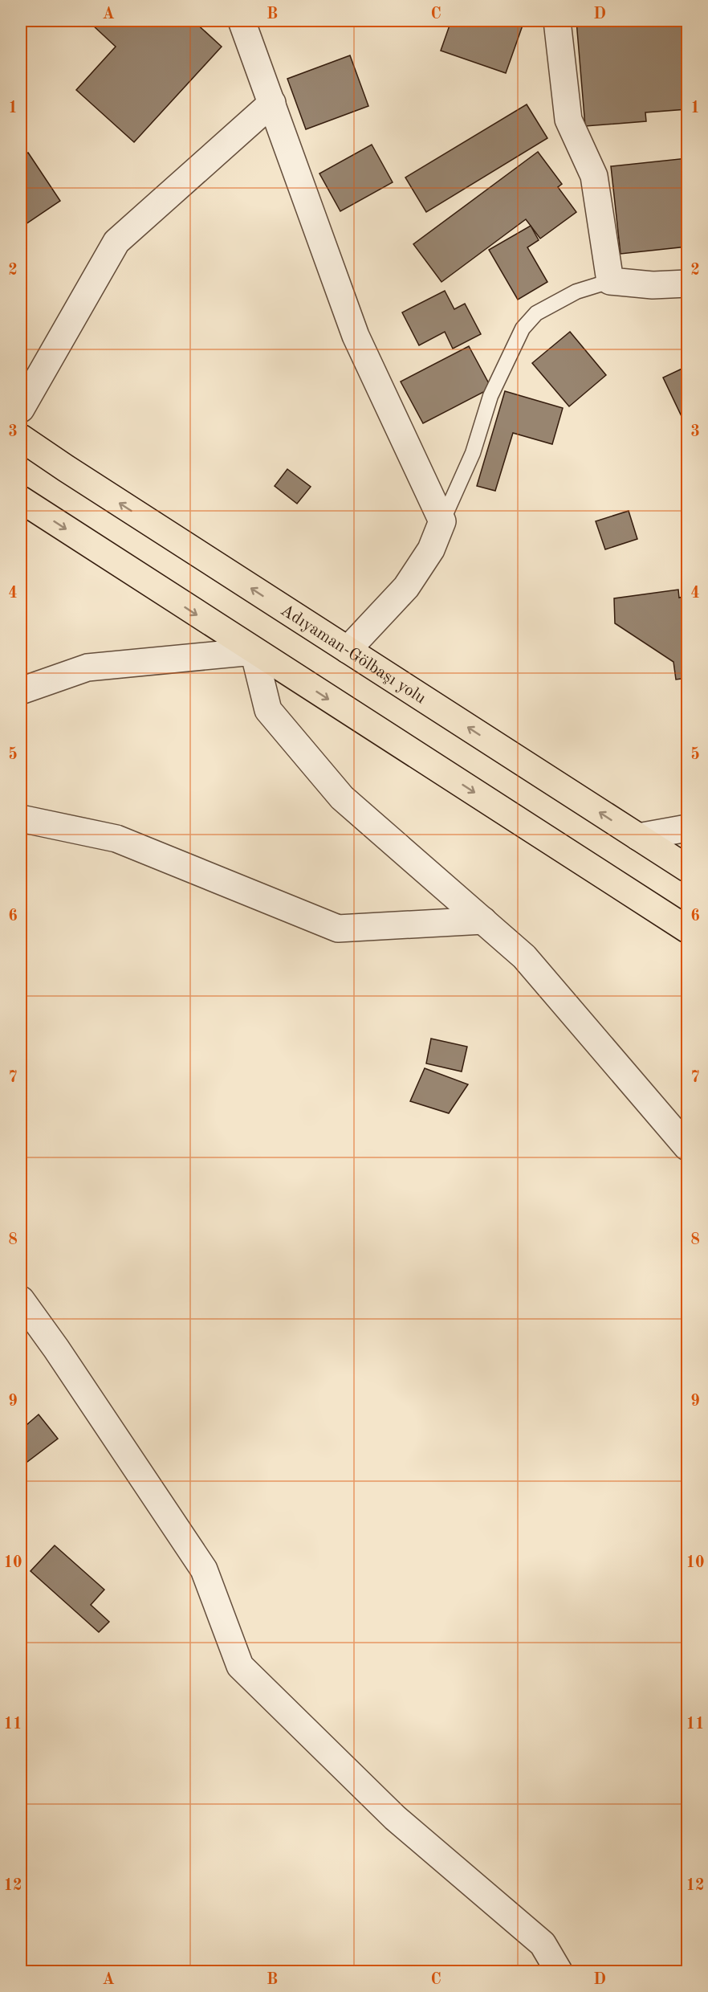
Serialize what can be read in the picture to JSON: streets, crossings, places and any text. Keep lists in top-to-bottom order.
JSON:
{
  "streets": {
    "highway": ["Adıyaman-Gölbaşı yolu"]
  },
  "grid": {
    "columns": [
      "A",
      "B",
      "C",
      "D"
    ],
    "rows": [
      "1",
      "2",
      "3",
      "4",
      "5",
      "6",
      "7",
      "8",
      "9",
      "10",
      "11",
      "12"
    ]
  }
}
